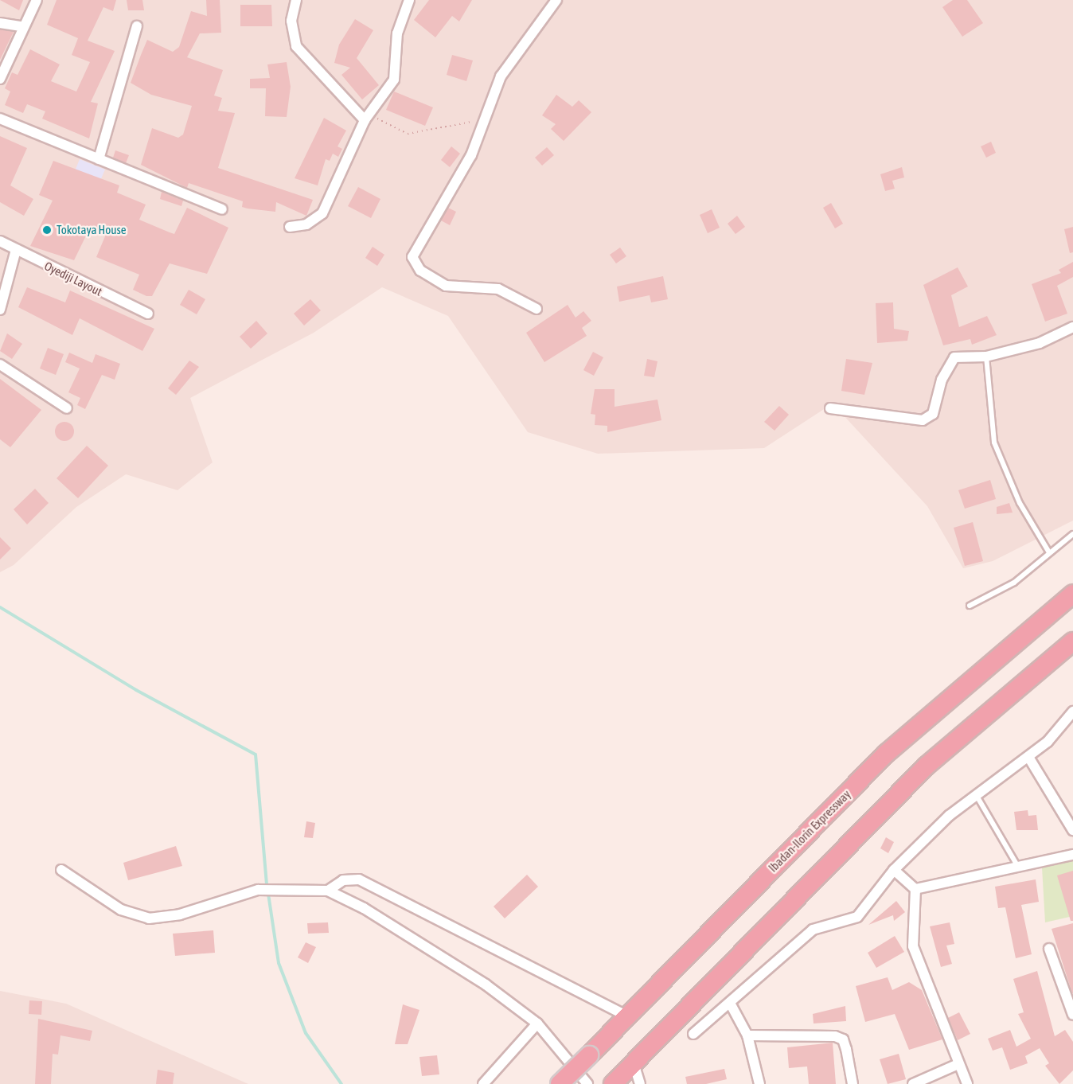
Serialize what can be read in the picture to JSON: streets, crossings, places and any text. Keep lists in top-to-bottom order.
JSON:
{
  "streets": {
    "highway": ["Ibadan-Ilorin Expressway"],
    "street": ["Oyediji Layout"]
  },
  "places": ["Tokotaya House"]
}
